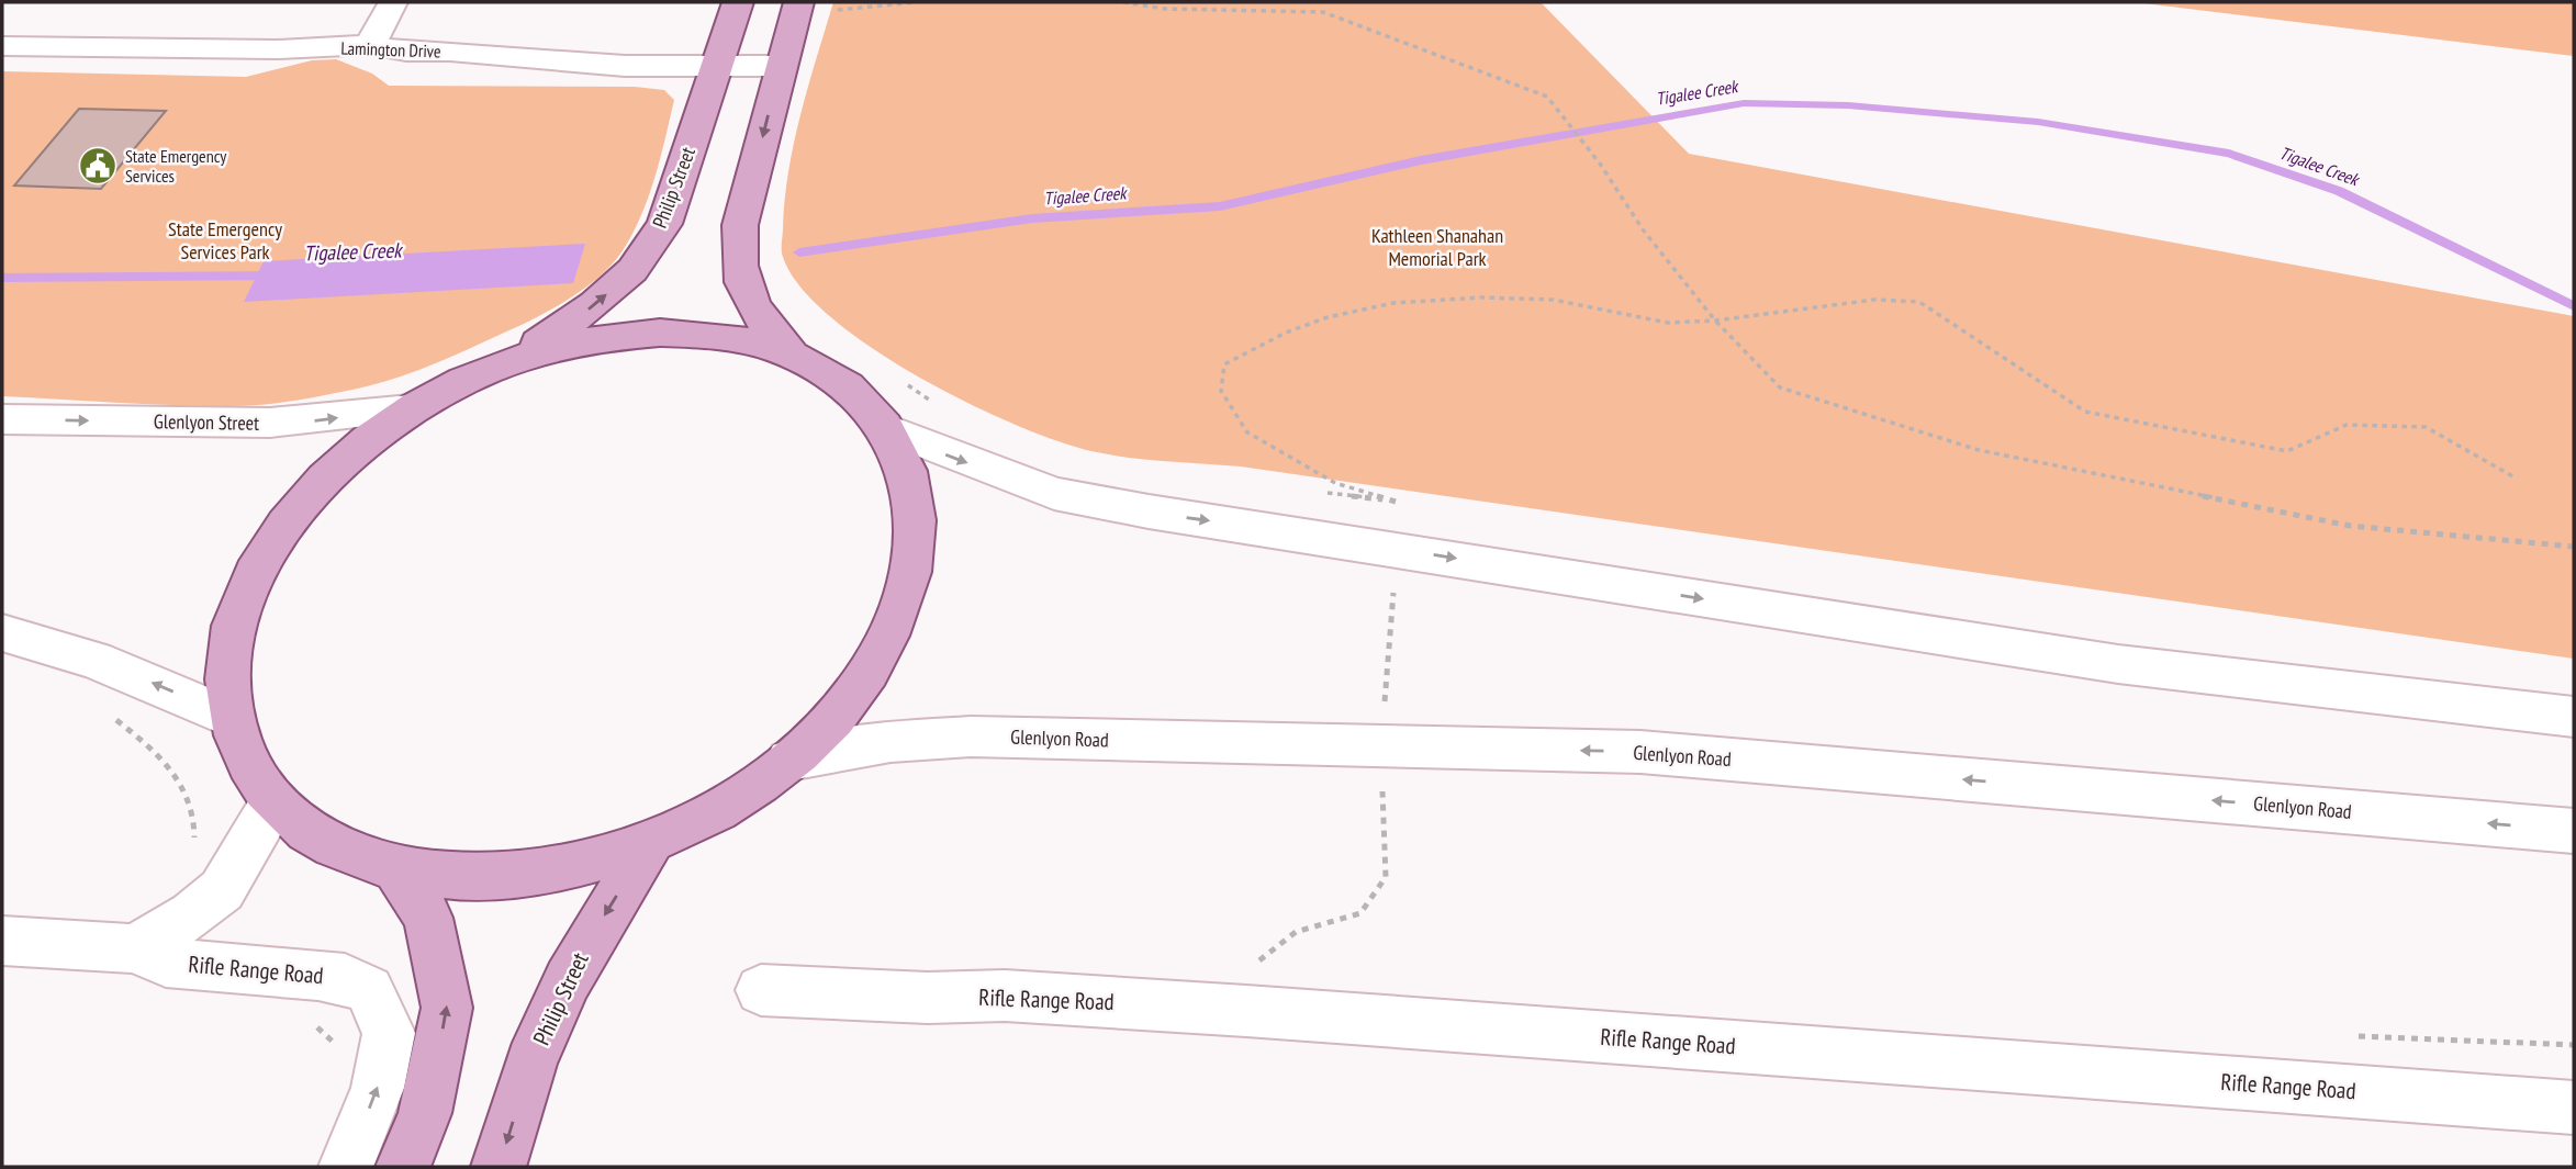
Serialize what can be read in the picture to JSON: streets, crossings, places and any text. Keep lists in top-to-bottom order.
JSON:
{
  "streets": {
    "main road": [
      "Lamington Drive",
      "Philip Street",
      "Glenlyon Street",
      "Glenlyon Road",
      "Rifle Range Road"
    ]
  },
  "crossings": [
    ["Lamington Drive", "Philip Street"]
  ],
  "water": ["Tigalee Creek"],
  "parks": ["State Emergency Services Park", "Kathleen Shanahan Memorial Park"],
  "places": {
    "public building": ["State Emergency Services"]
  }
}
